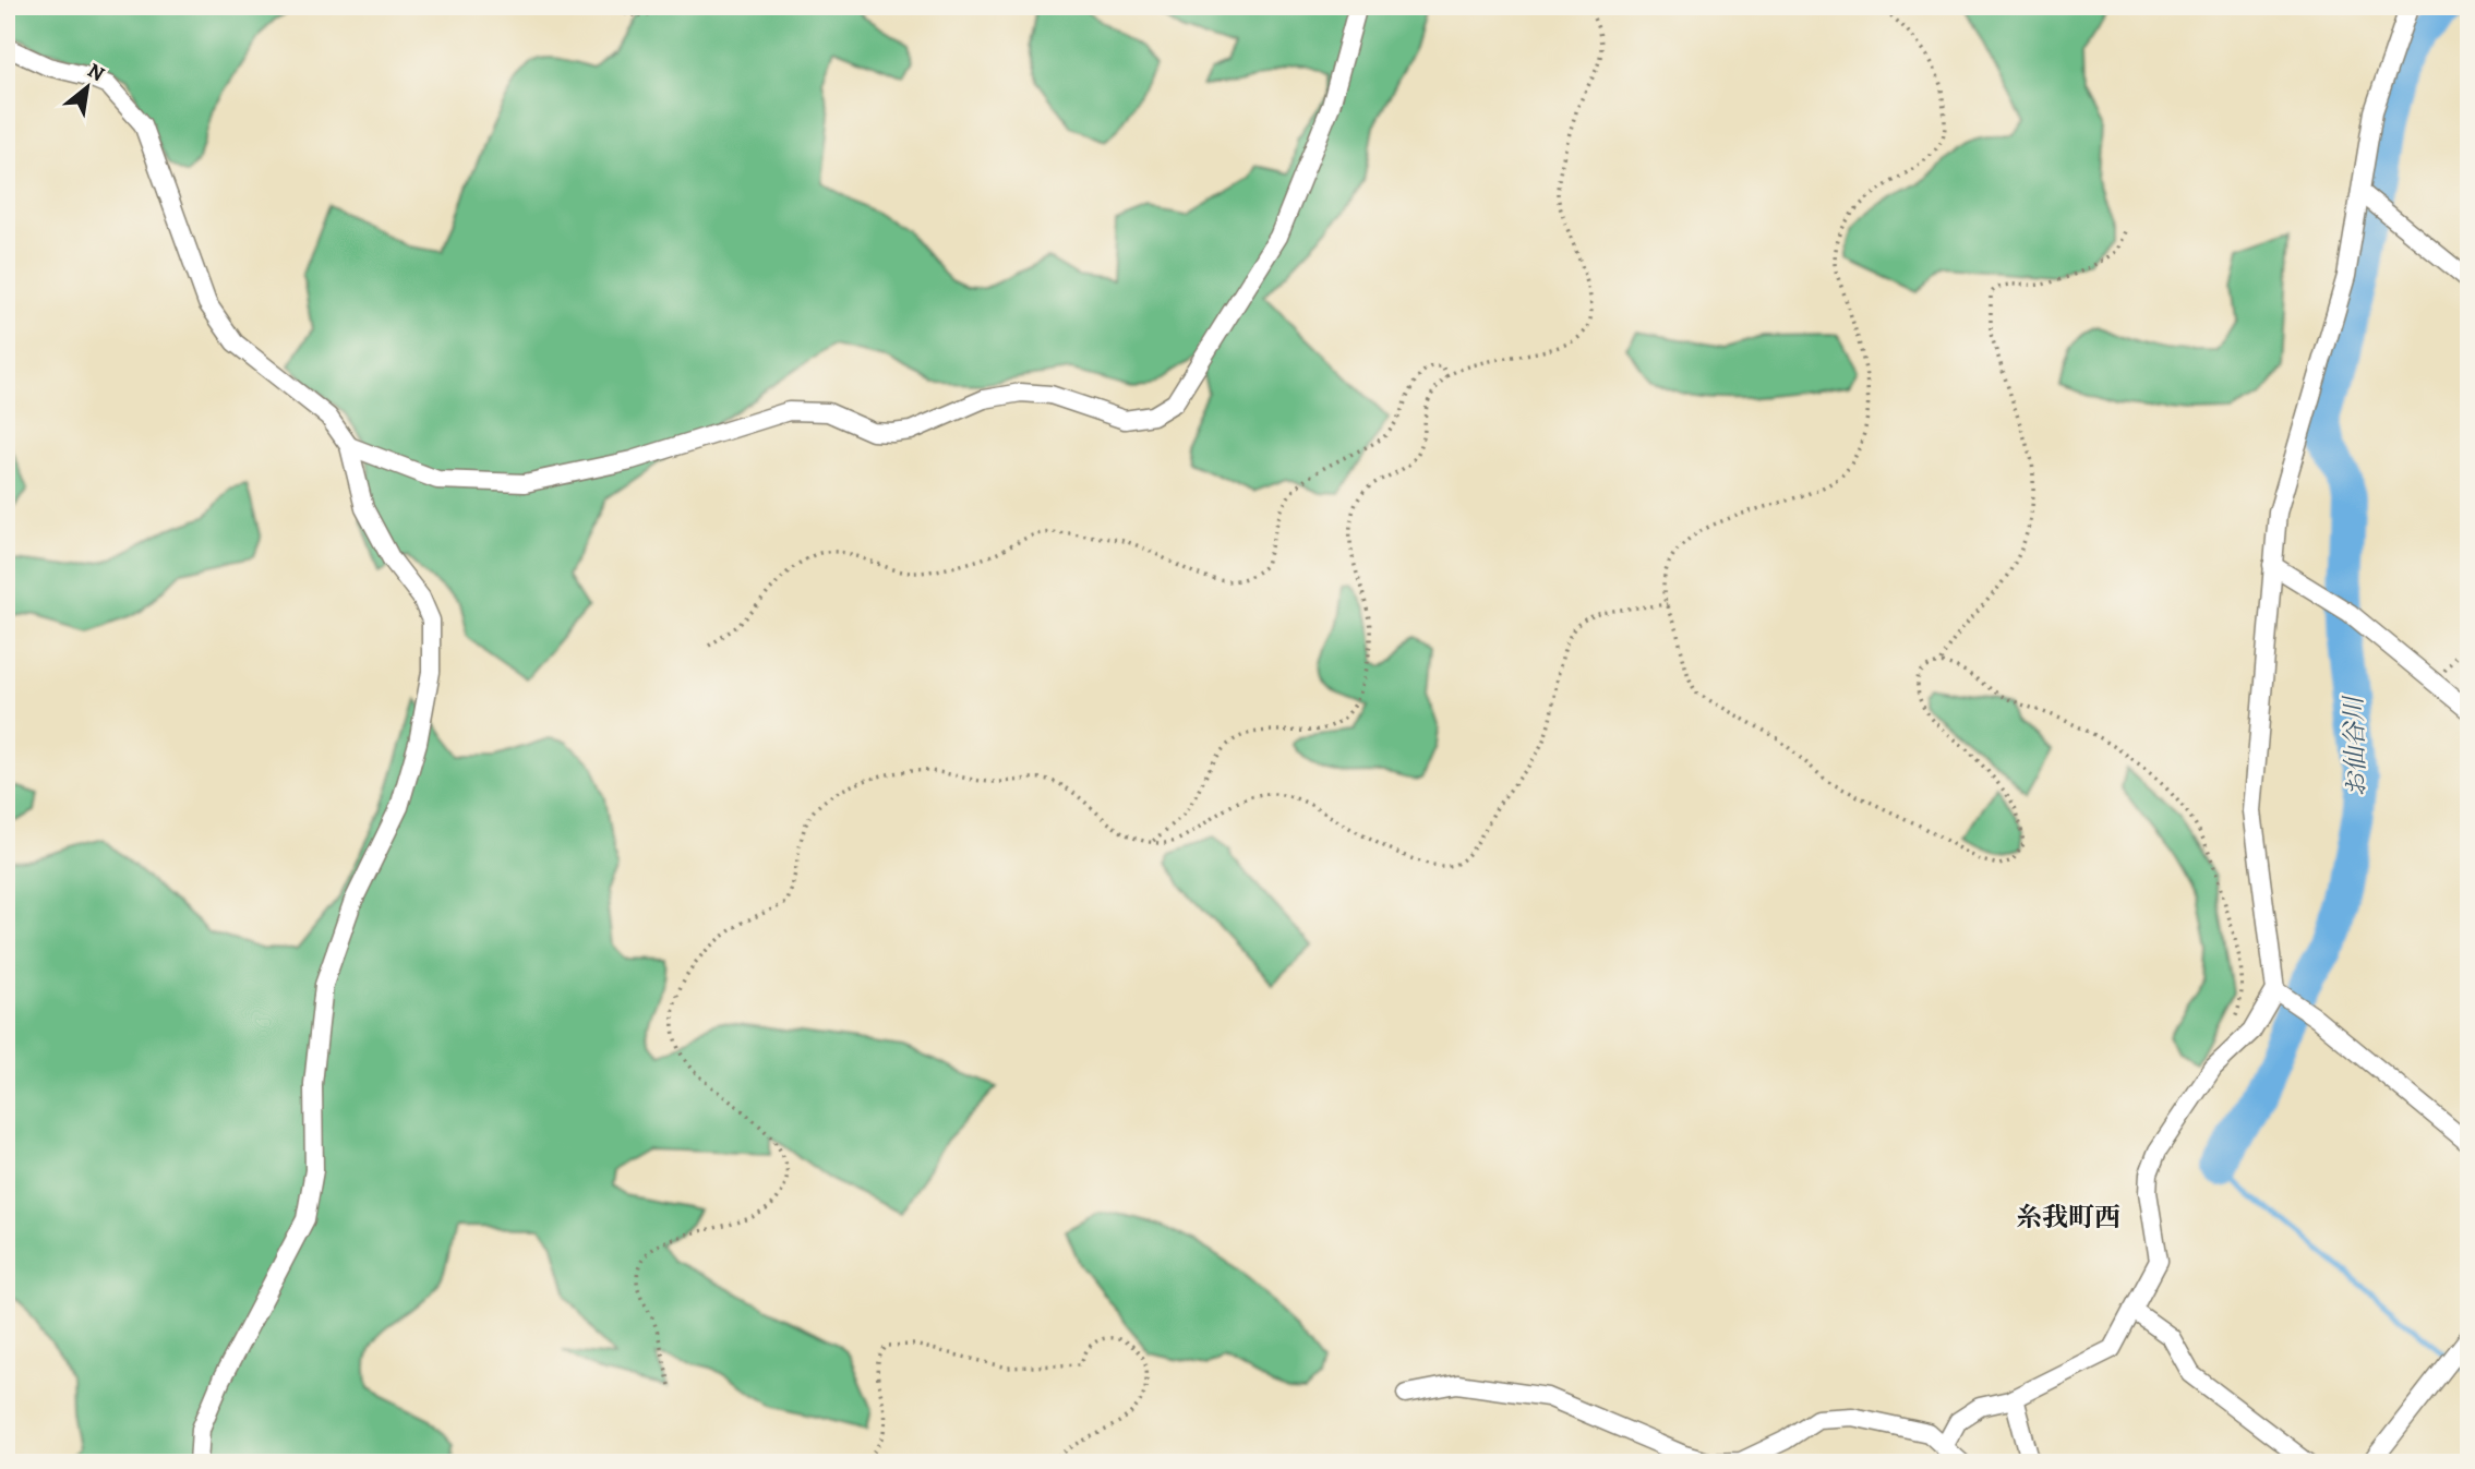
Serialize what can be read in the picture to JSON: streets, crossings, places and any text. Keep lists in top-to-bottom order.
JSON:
{
  "districts": ["糸我町西"],
  "water": ["お仙谷川"],
  "north": "top right"
}
